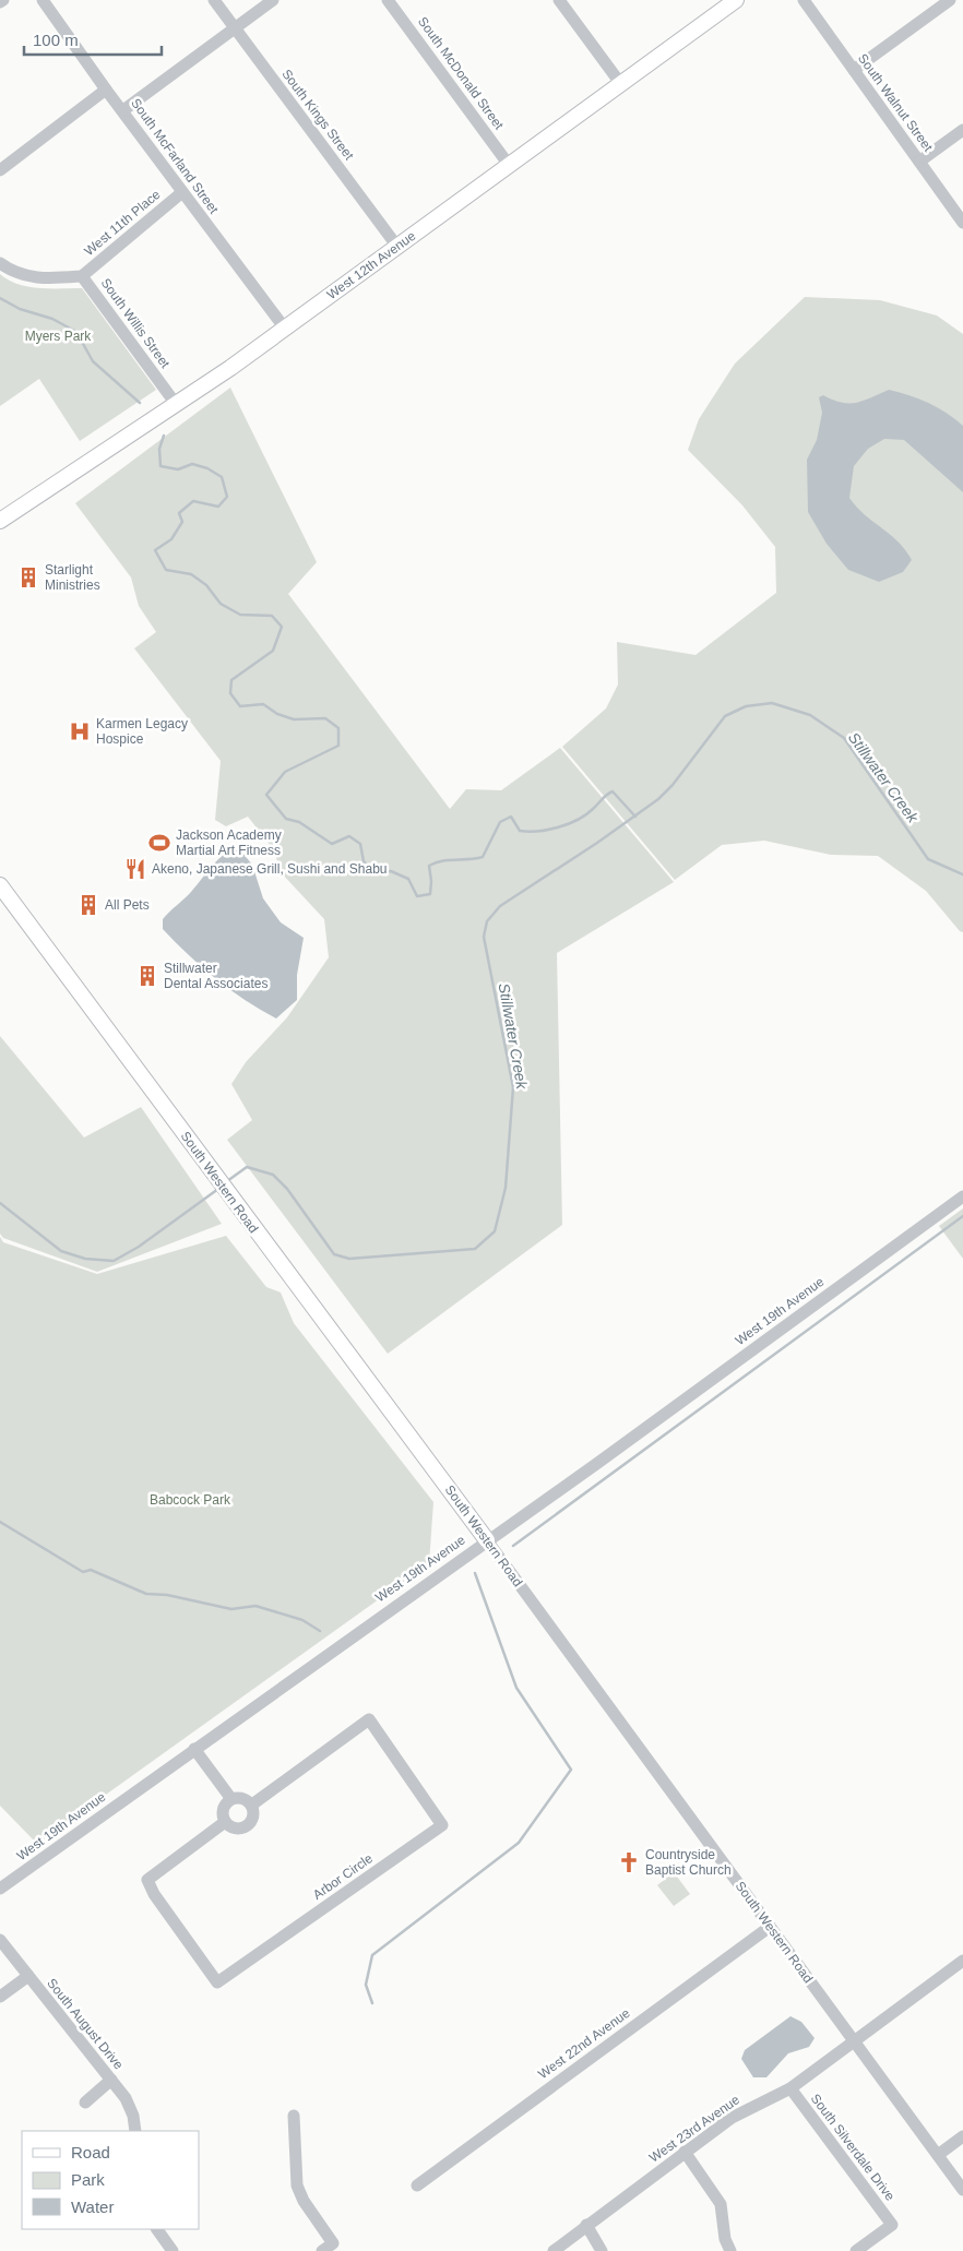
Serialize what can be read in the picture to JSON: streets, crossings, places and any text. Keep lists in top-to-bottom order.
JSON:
{
  "streets": {
    "main road": ["West 12th Avenue", "South Western Road"],
    "street": [
      "South McDonald Street",
      "South Walnut Street",
      "South Kings Street",
      "South McFarland Street",
      "West 11th Place",
      "South Willis Street",
      "West 19th Avenue",
      "Arbor Circle",
      "South August Drive",
      "West 22nd Avenue",
      "West 23rd Avenue",
      "South Silverdale Drive"
    ]
  },
  "crossings": [
    ["South McDonald Street", "West 12th Avenue"],
    ["South Kings Street", "West 12th Avenue"],
    ["South McFarland Street", "West 11th Place"],
    ["South McFarland Street", "West 12th Avenue"],
    ["West 11th Place", "South Willis Street"],
    ["West 12th Avenue", "South Willis Street"],
    ["South Western Road", "West 19th Avenue"],
    ["South Western Road", "West 22nd Avenue"],
    ["South Western Road", "West 23rd Avenue"],
    ["West 23rd Avenue", "South Silverdale Drive"]
  ],
  "water": ["Stillwater Creek"],
  "parks": ["Myers Park", "Babcock Park"],
  "places": {
    "building": ["Starlight Ministries", "All Pets", "Stillwater Dental Associates"],
    "hospital": ["Karmen Legacy Hospice"],
    "sports": ["Jackson Academy Martial Art Fitness"],
    "restaurant": ["Akeno, Japanese Grill, Sushi and Shabu"],
    "church": ["Countryside Baptist Church"]
  },
  "legend": ["Road", "Park", "Water"],
  "scale_bar": "100 m"
}
